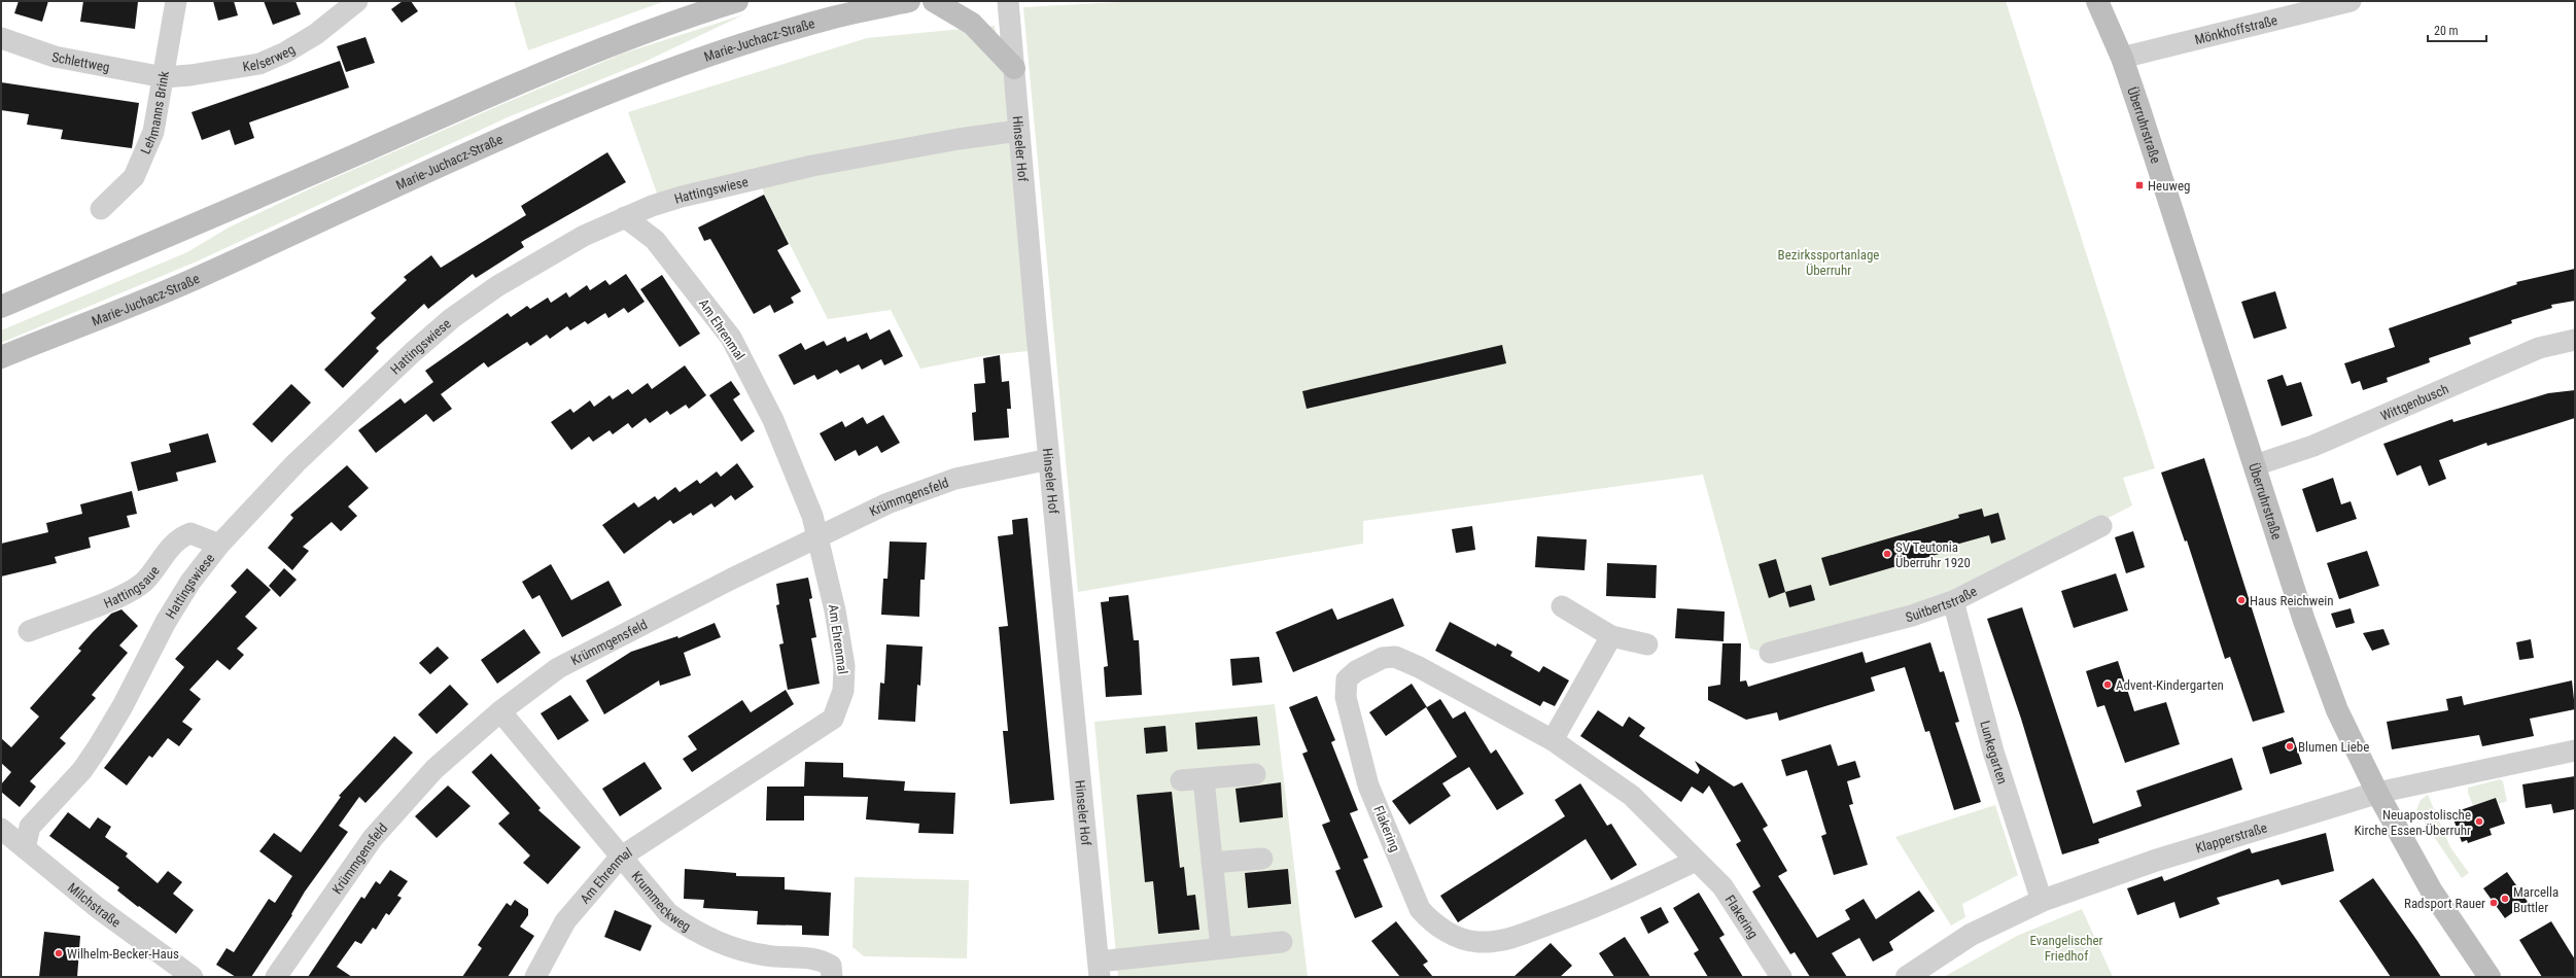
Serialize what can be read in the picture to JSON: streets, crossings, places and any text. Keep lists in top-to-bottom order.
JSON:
{
  "streets": {
    "main road": ["Marie-Juchacz-Straße", "Überruhrstraße"],
    "street": [
      "Mönkhoffstraße",
      "Kelserweg",
      "Schlettweg",
      "Lehmanns Brink",
      "Hinseler Hof",
      "Hattingswiese",
      "Am Ehrenmal",
      "Wittgenbusch",
      "Krümmgensfeld",
      "Hattingsaue",
      "Suitbertstraße",
      "Lunkegarten",
      "Flakering",
      "Klapperstraße",
      "Krummeckweg",
      "Milchstraße"
    ]
  },
  "crossings": [
    ["Mönkhoffstraße", "Überruhrstraße"],
    ["Kelserweg", "Schlettweg"],
    ["Kelserweg", "Lehmanns Brink"],
    ["Schlettweg", "Lehmanns Brink"],
    ["Überruhrstraße", "Wittgenbusch"],
    ["Überruhrstraße", "Klapperstraße"],
    ["Hinseler Hof", "Hattingswiese"],
    ["Hinseler Hof", "Krümmgensfeld"],
    ["Hattingswiese", "Am Ehrenmal"],
    ["Hattingswiese", "Hattingsaue"],
    ["Hattingswiese", "Milchstraße"],
    ["Am Ehrenmal", "Krümmgensfeld"],
    ["Am Ehrenmal", "Krummeckweg"],
    ["Krümmgensfeld", "Krummeckweg"],
    ["Suitbertstraße", "Lunkegarten"],
    ["Lunkegarten", "Klapperstraße"]
  ],
  "parks": ["Bezirkssportanlage Überruhr", "Evangelischer Friedhof"],
  "places": {
    "transit": ["Heuweg"],
    "other": [
      "SV Teutonia Überruhr 1920",
      "Haus Reichwein",
      "Advent-Kindergarten",
      "Blumen Liebe",
      "Neuapostolische Kirche Essen-Überruhr",
      "Marcella Buttler",
      "Radsport Rauer",
      "Wilhelm-Becker-Haus"
    ]
  },
  "scale_bar": "20 m"
}
